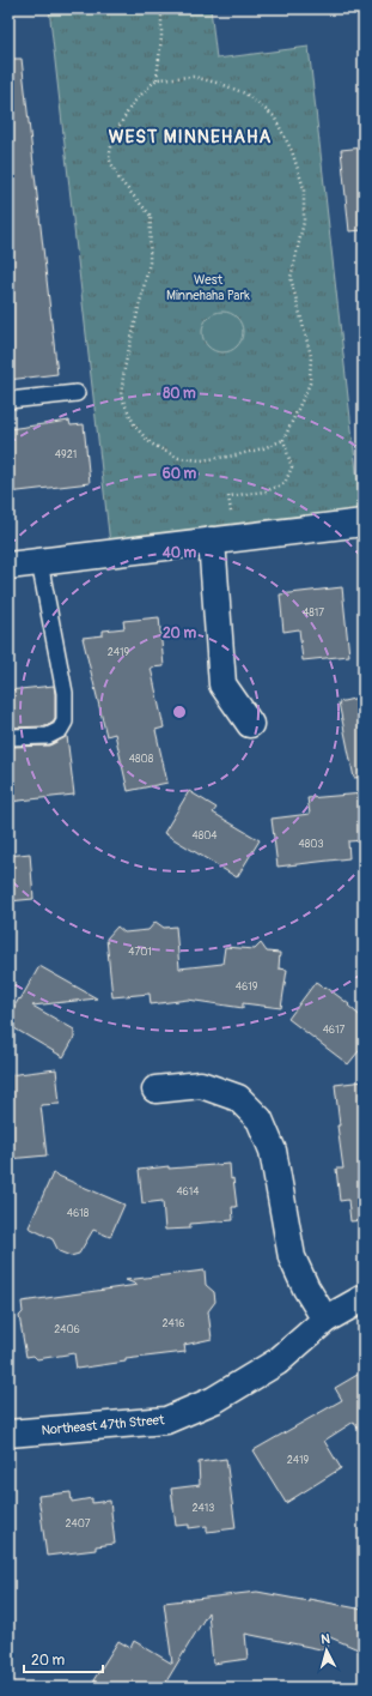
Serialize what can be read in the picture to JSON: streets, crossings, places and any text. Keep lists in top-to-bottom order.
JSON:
{
  "streets": {
    "street": ["Northeast 47th Street"]
  },
  "districts": ["WEST MINNEHAHA"],
  "parks": ["West Minnehaha Park"],
  "house_numbers": [
    "4921",
    "4817",
    "2419",
    "4808",
    "4804",
    "4803",
    "4701",
    "4619",
    "4617",
    "4614",
    "4618",
    "2416",
    "2406",
    "2419",
    "2413",
    "2407"
  ],
  "scale_bar": "20 m",
  "north": "top",
  "rings": [
    "80 m",
    "60 m",
    "40 m",
    "20 m"
  ]
}
